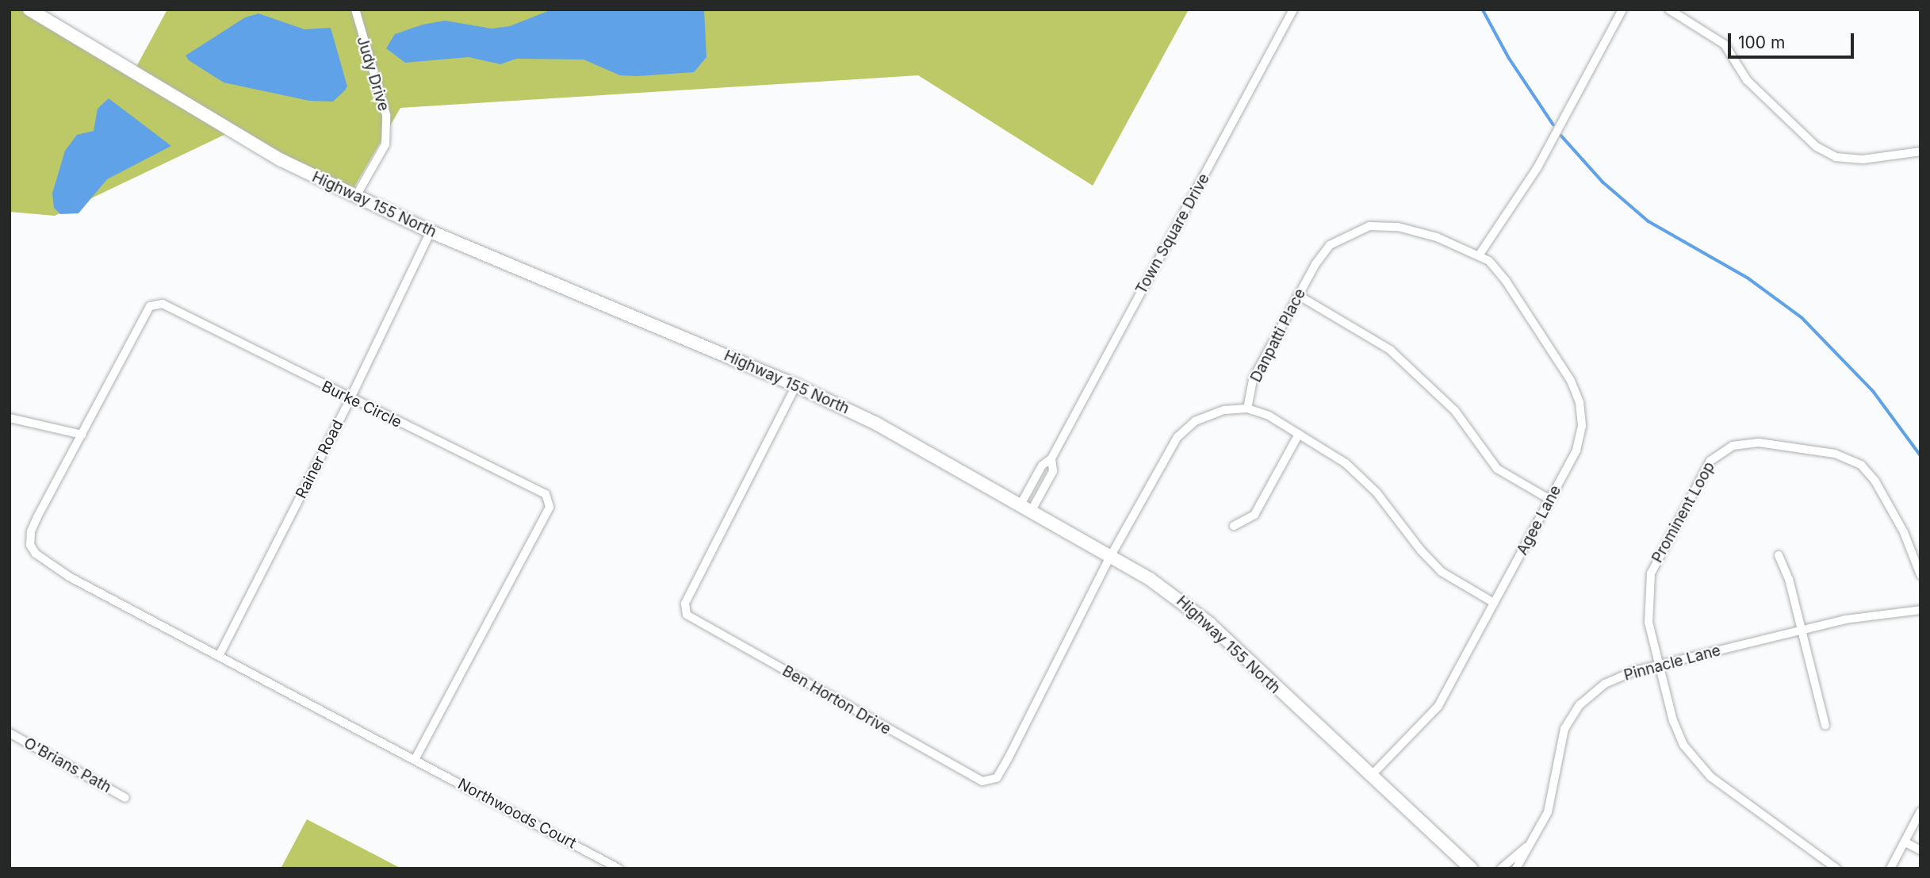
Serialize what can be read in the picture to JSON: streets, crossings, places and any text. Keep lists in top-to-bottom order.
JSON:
{
  "streets": {
    "main road": ["Highway 155 North"],
    "street": [
      "Judy Drive",
      "Town Square Drive",
      "Danpatti Place",
      "Burke Circle",
      "Rainer Road",
      "Prominent Loop",
      "Agee Lane",
      "Pinnacle Lane",
      "Ben Horton Drive",
      "O'Brians Path",
      "Northwoods Court"
    ]
  },
  "crossings": [
    ["Judy Drive", "Highway 155 North"],
    ["Highway 155 North", "Town Square Drive"],
    ["Highway 155 North", "Rainer Road"],
    ["Highway 155 North", "Agee Lane"],
    ["Highway 155 North", "Ben Horton Drive"],
    ["Danpatti Place", "Agee Lane"],
    ["Burke Circle", "Rainer Road"],
    ["Burke Circle", "Northwoods Court"],
    ["Prominent Loop", "Pinnacle Lane"]
  ],
  "scale_bar": "100 m"
}
